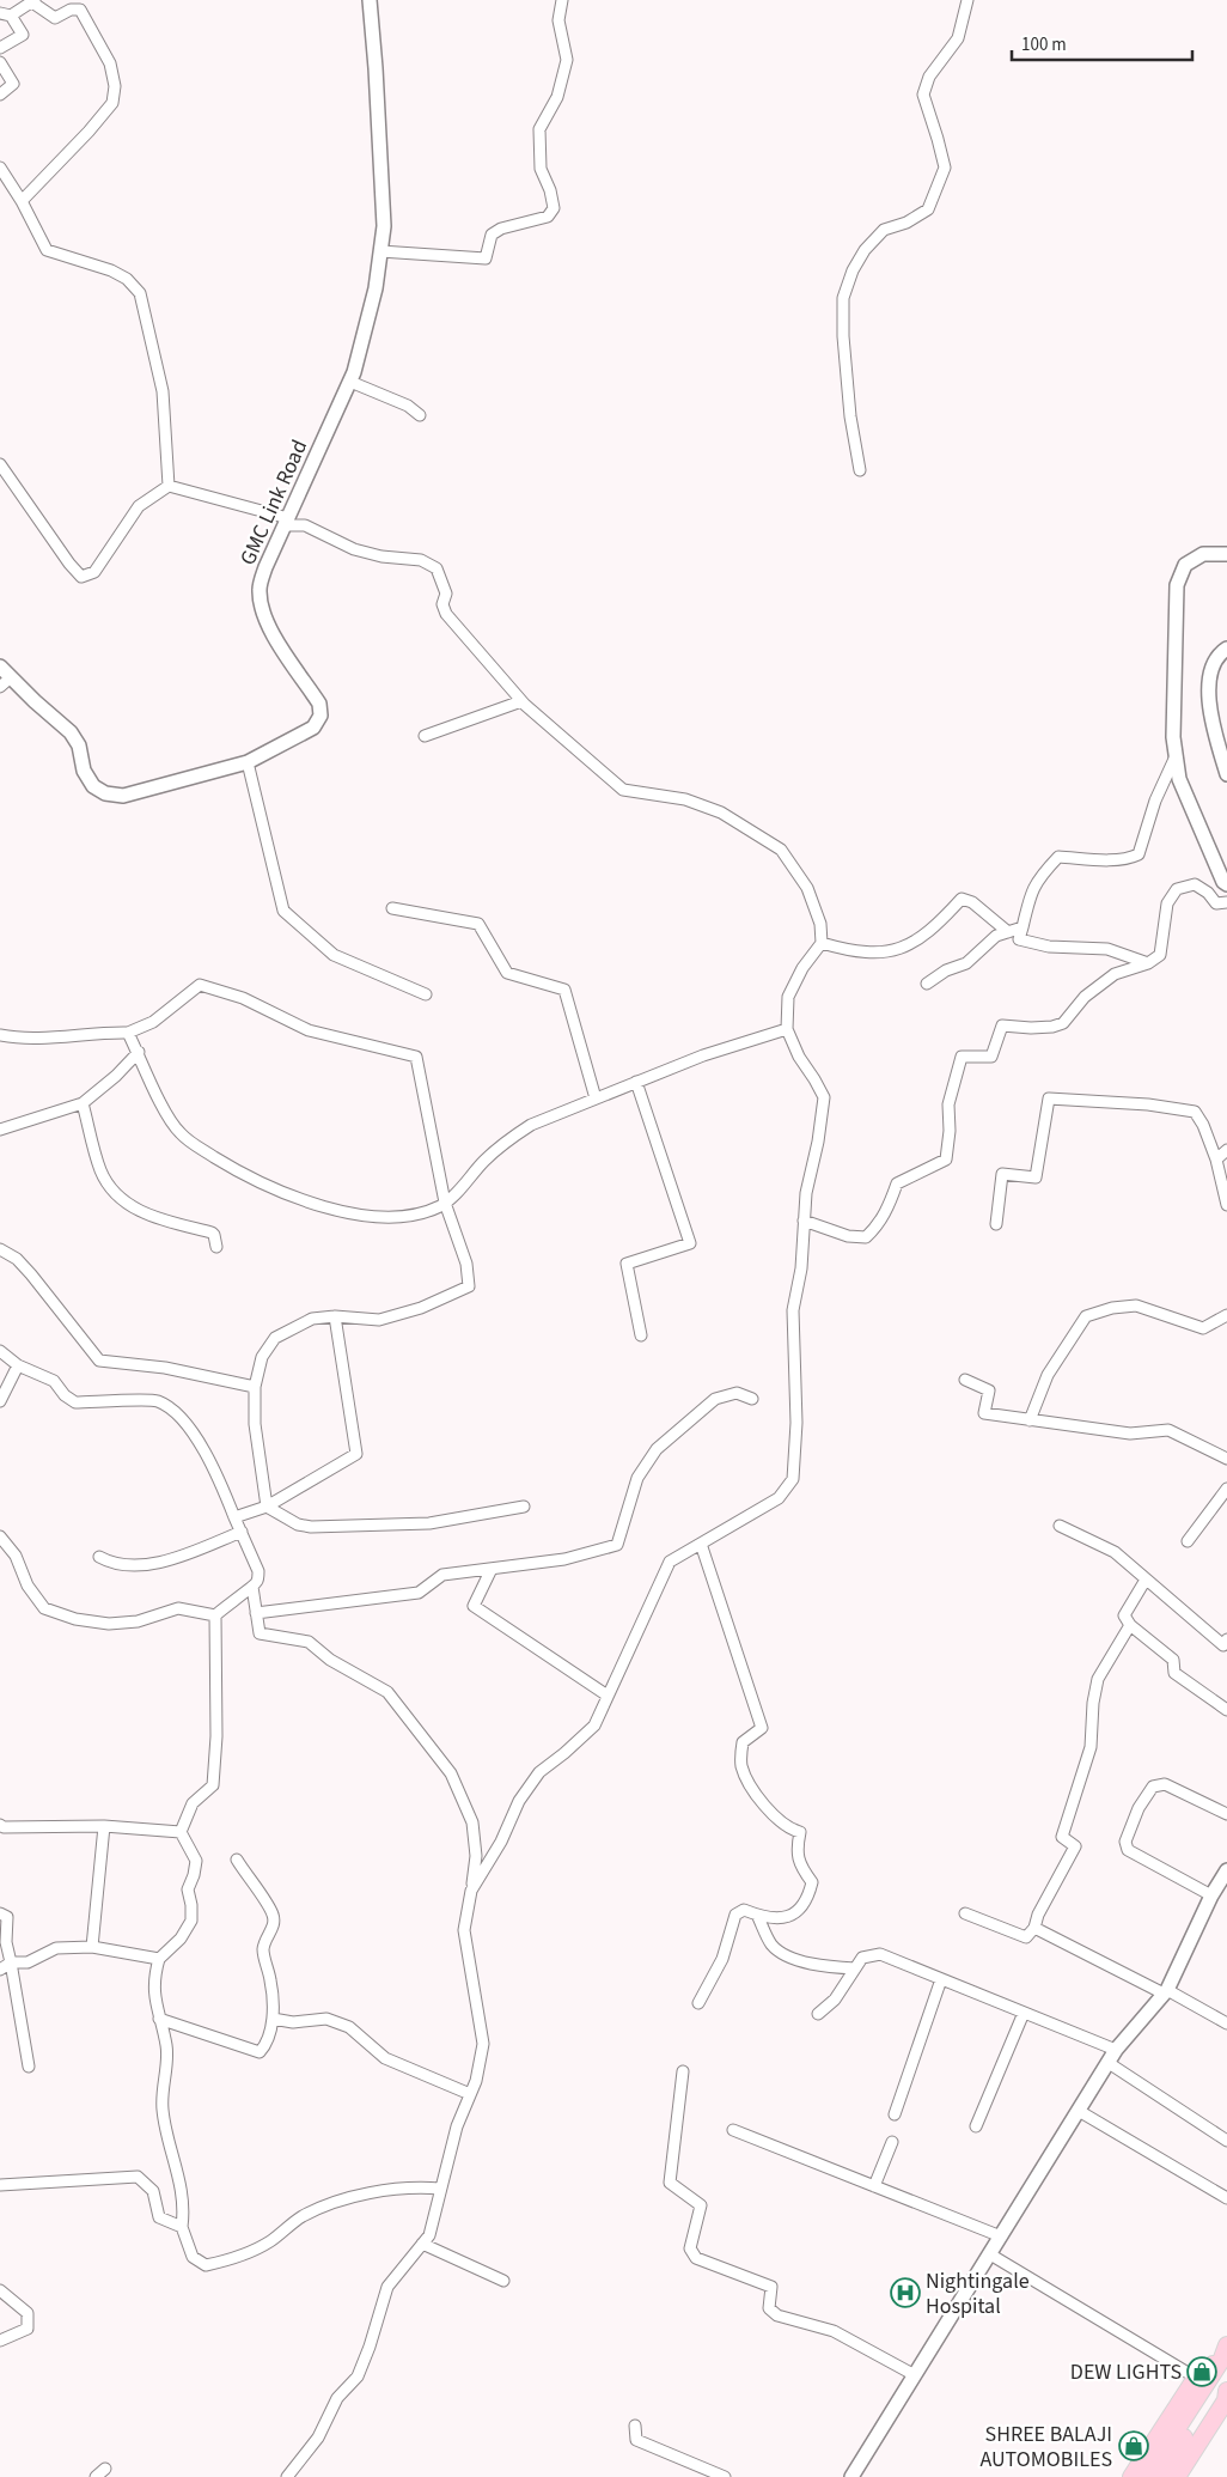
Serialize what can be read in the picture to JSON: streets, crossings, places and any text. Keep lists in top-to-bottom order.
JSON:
{
  "streets": {
    "street": ["GMC Link Road"]
  },
  "places": {
    "hospital": ["Nightingale Hospital"],
    "shop": ["DEW LIGHTS", "SHREE BALAJI AUTOMOBILES"]
  },
  "scale_bar": "100 m"
}
